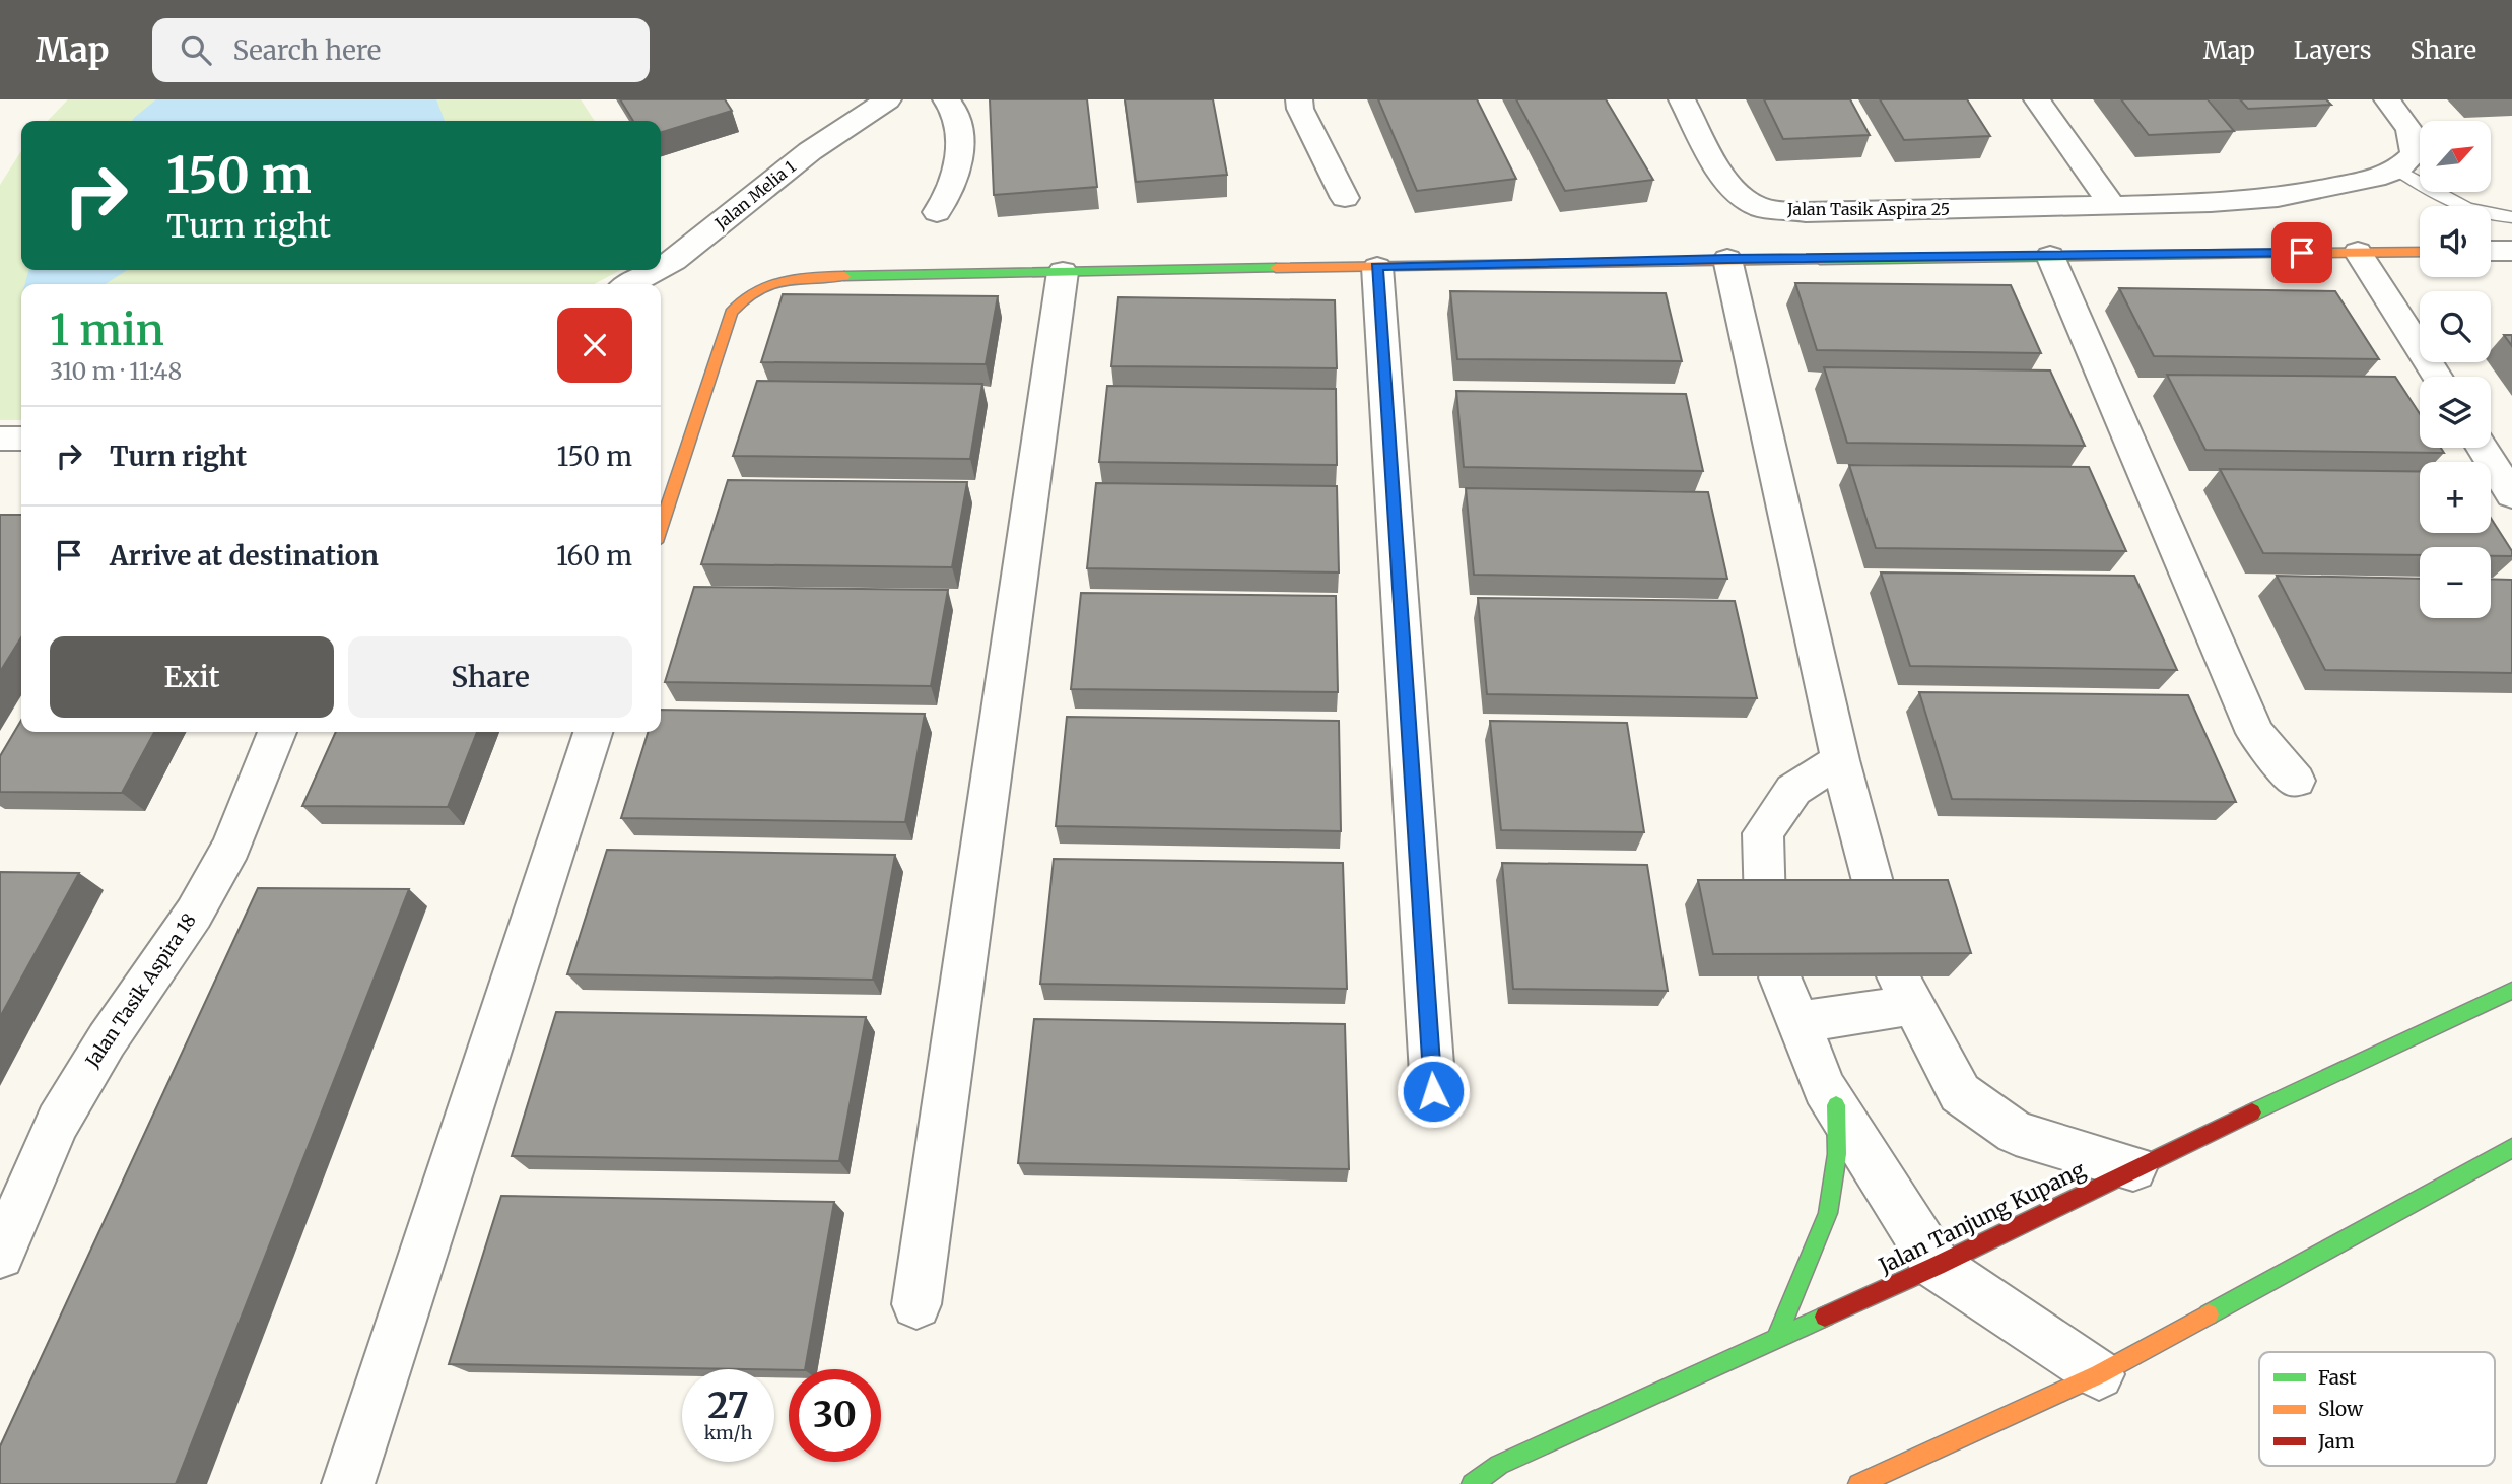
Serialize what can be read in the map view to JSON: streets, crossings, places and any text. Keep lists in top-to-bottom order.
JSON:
{
  "streets": {
    "street": [
      "Jalan Melia 1",
      "Jalan Tasik Aspira 25",
      "Jalan Tasik Aspira 18",
      "Jalan Tanjung Kupang"
    ]
  },
  "legend": ["Fast", "Slow", "Jam"],
  "north": "top right",
  "page": {
    "header": "Map",
    "search": "Search here",
    "nav": ["Map", "Layers", "Share"],
    "map_buttons": ["+", "−"],
    "turn": ["150 m", "Turn right"],
    "heading": ["1 min", "310 m · 11:48"],
    "list": [
      {
        "name": "Turn right",
        "value": "150 m"
      },
      {
        "name": "Arrive at destination",
        "value": "160 m"
      }
    ],
    "buttons": ["Exit", "Share"],
    "speed": "27 km/h",
    "limit": "30"
  }
}
